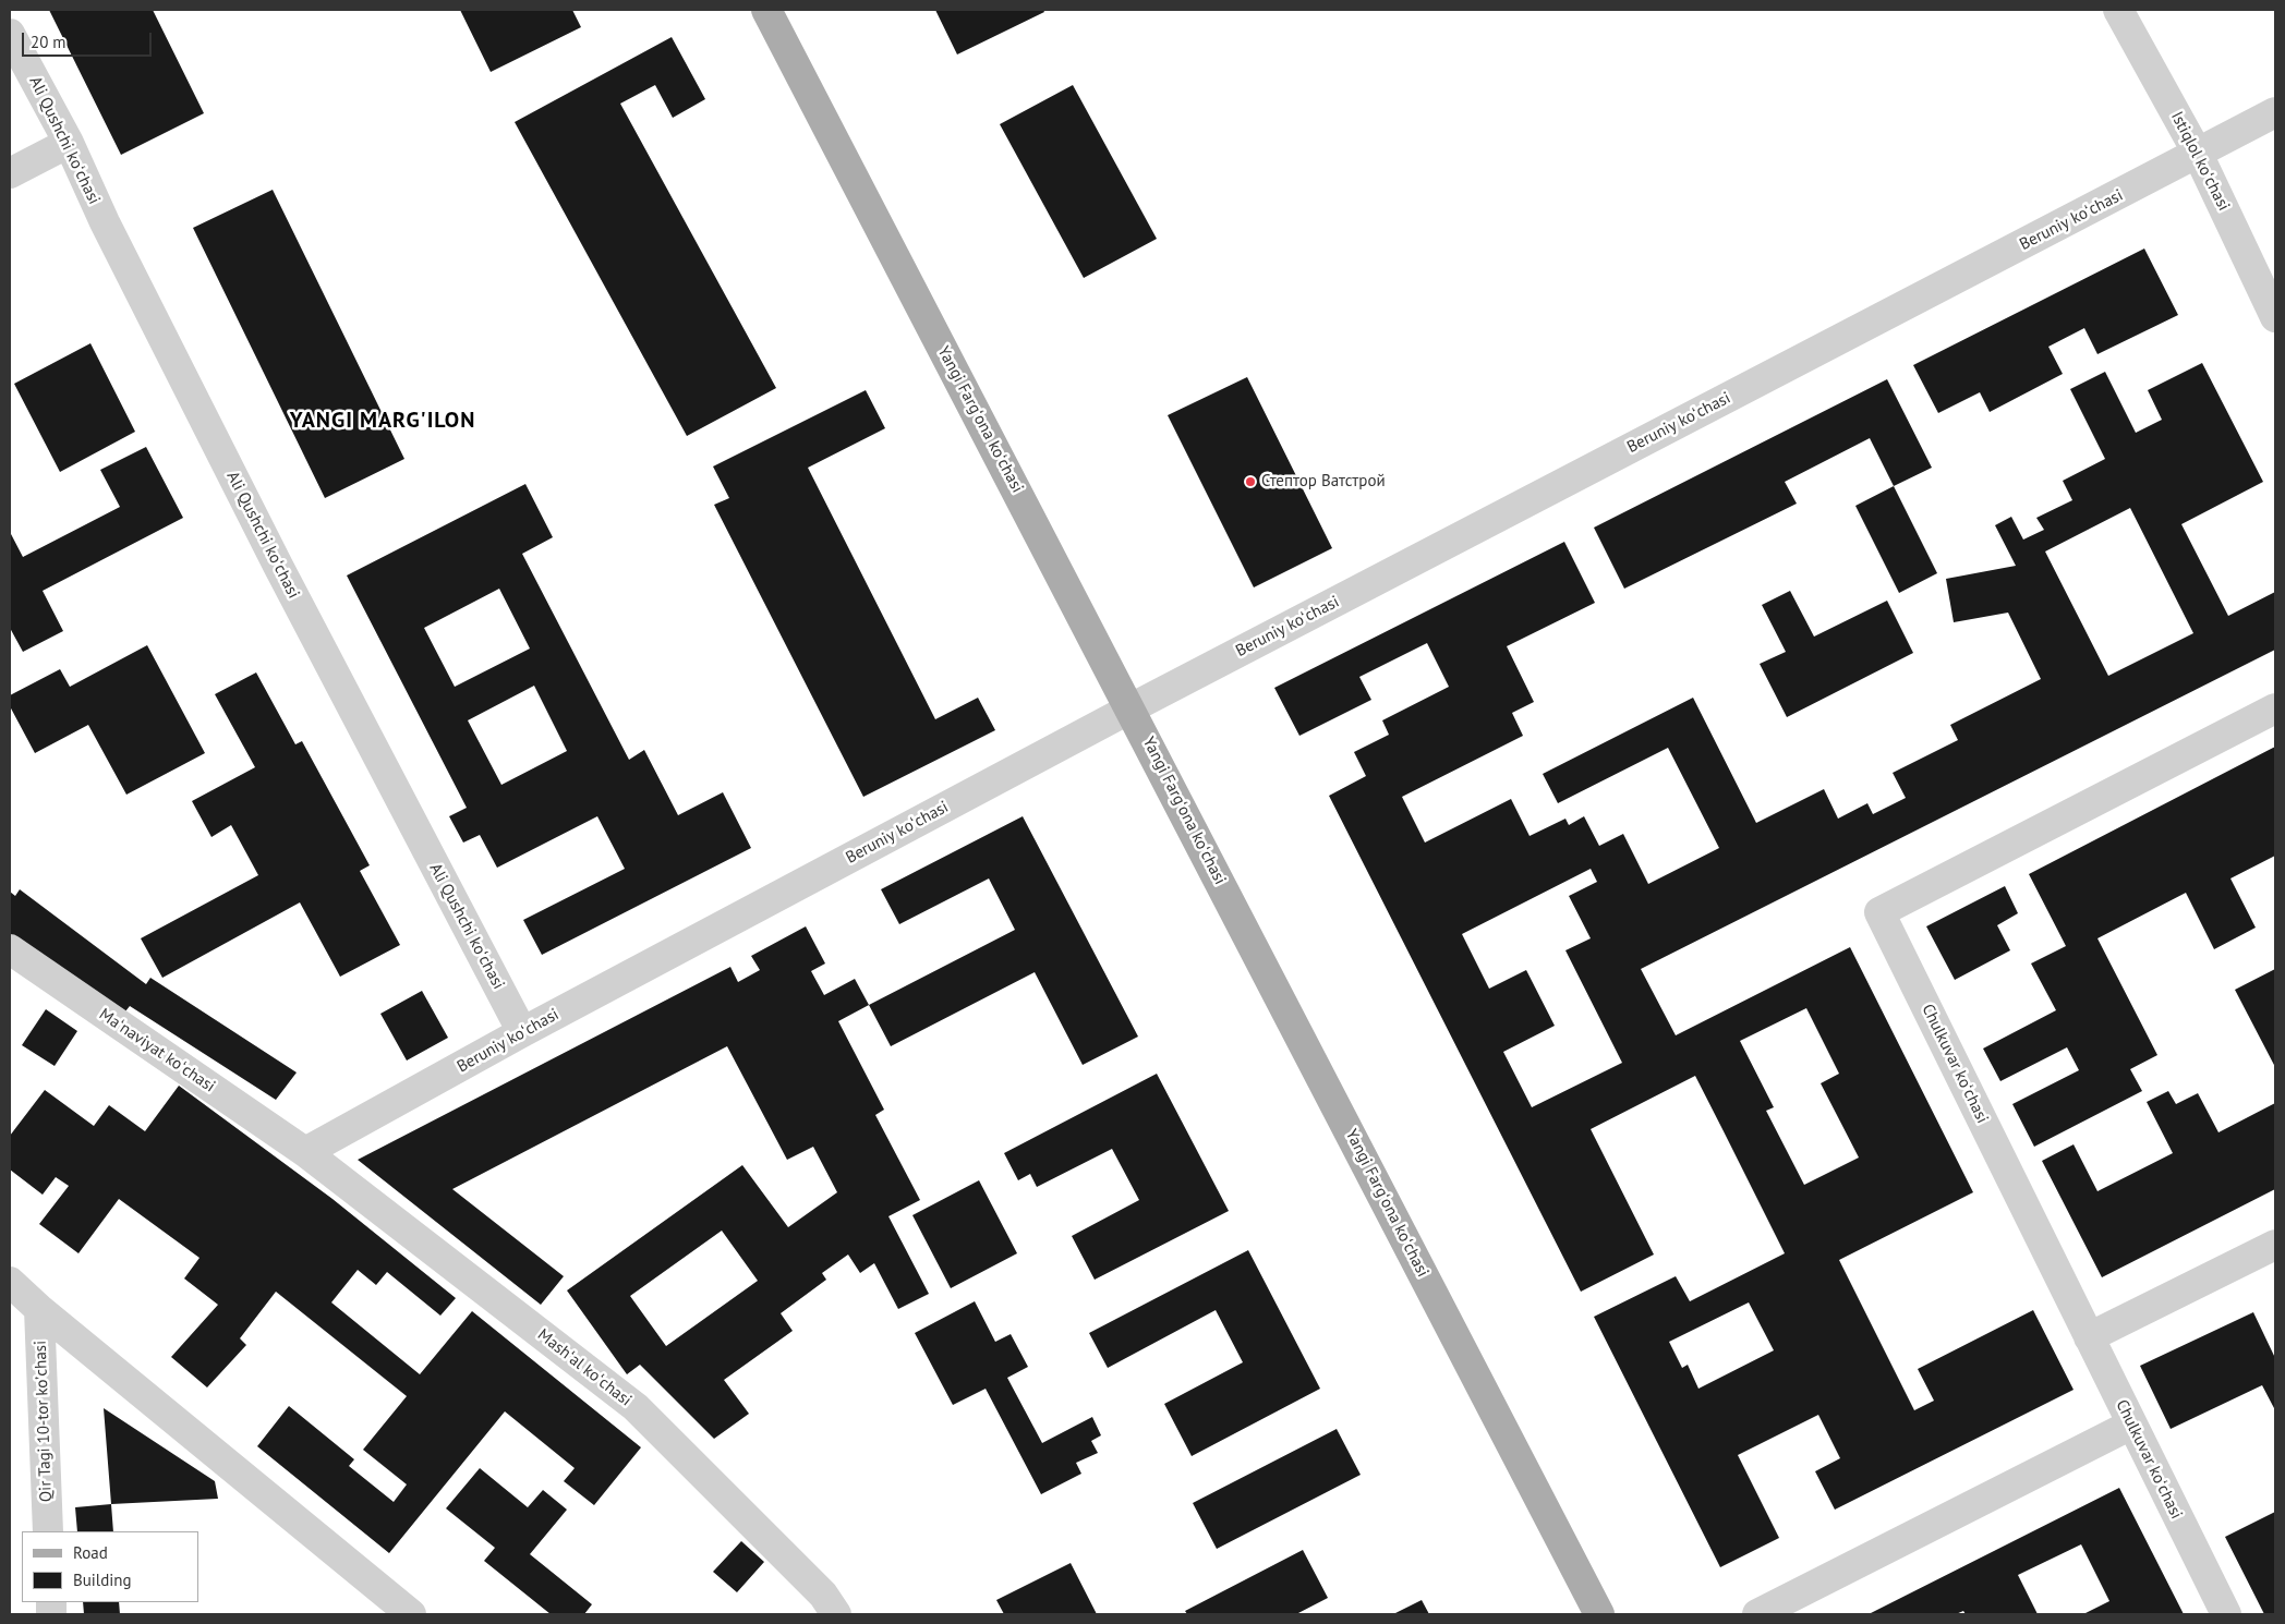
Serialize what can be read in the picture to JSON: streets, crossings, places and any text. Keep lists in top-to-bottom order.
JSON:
{
  "streets": {
    "main road": ["Yangi Fargʻona koʻchasi"],
    "street": [
      "Ali Qushchi koʻchasi",
      "Istiqlol koʻchasi",
      "Beruniy koʻchasi",
      "Maʻnaviyat koʻchasi",
      "Chulkuvar koʻchasi",
      "Mashʻal koʻchasi",
      "Qir Tagi 10-tor koʼchasi"
    ]
  },
  "crossings": [
    ["Ali Qushchi koʻchasi", "Beruniy koʻchasi"],
    ["Istiqlol koʻchasi", "Beruniy koʻchasi"],
    ["Beruniy koʻchasi", "Yangi Fargʻona koʻchasi"],
    ["Beruniy koʻchasi", "Maʻnaviyat koʻchasi"],
    ["Beruniy koʻchasi", "Mashʻal koʻchasi"],
    ["Maʻnaviyat koʻchasi", "Mashʻal koʻchasi"]
  ],
  "districts": ["YANGI MARG'ILON"],
  "places": ["Стептор Ватстрой"],
  "legend": ["Road", "Building"],
  "scale_bar": "20 m"
}
